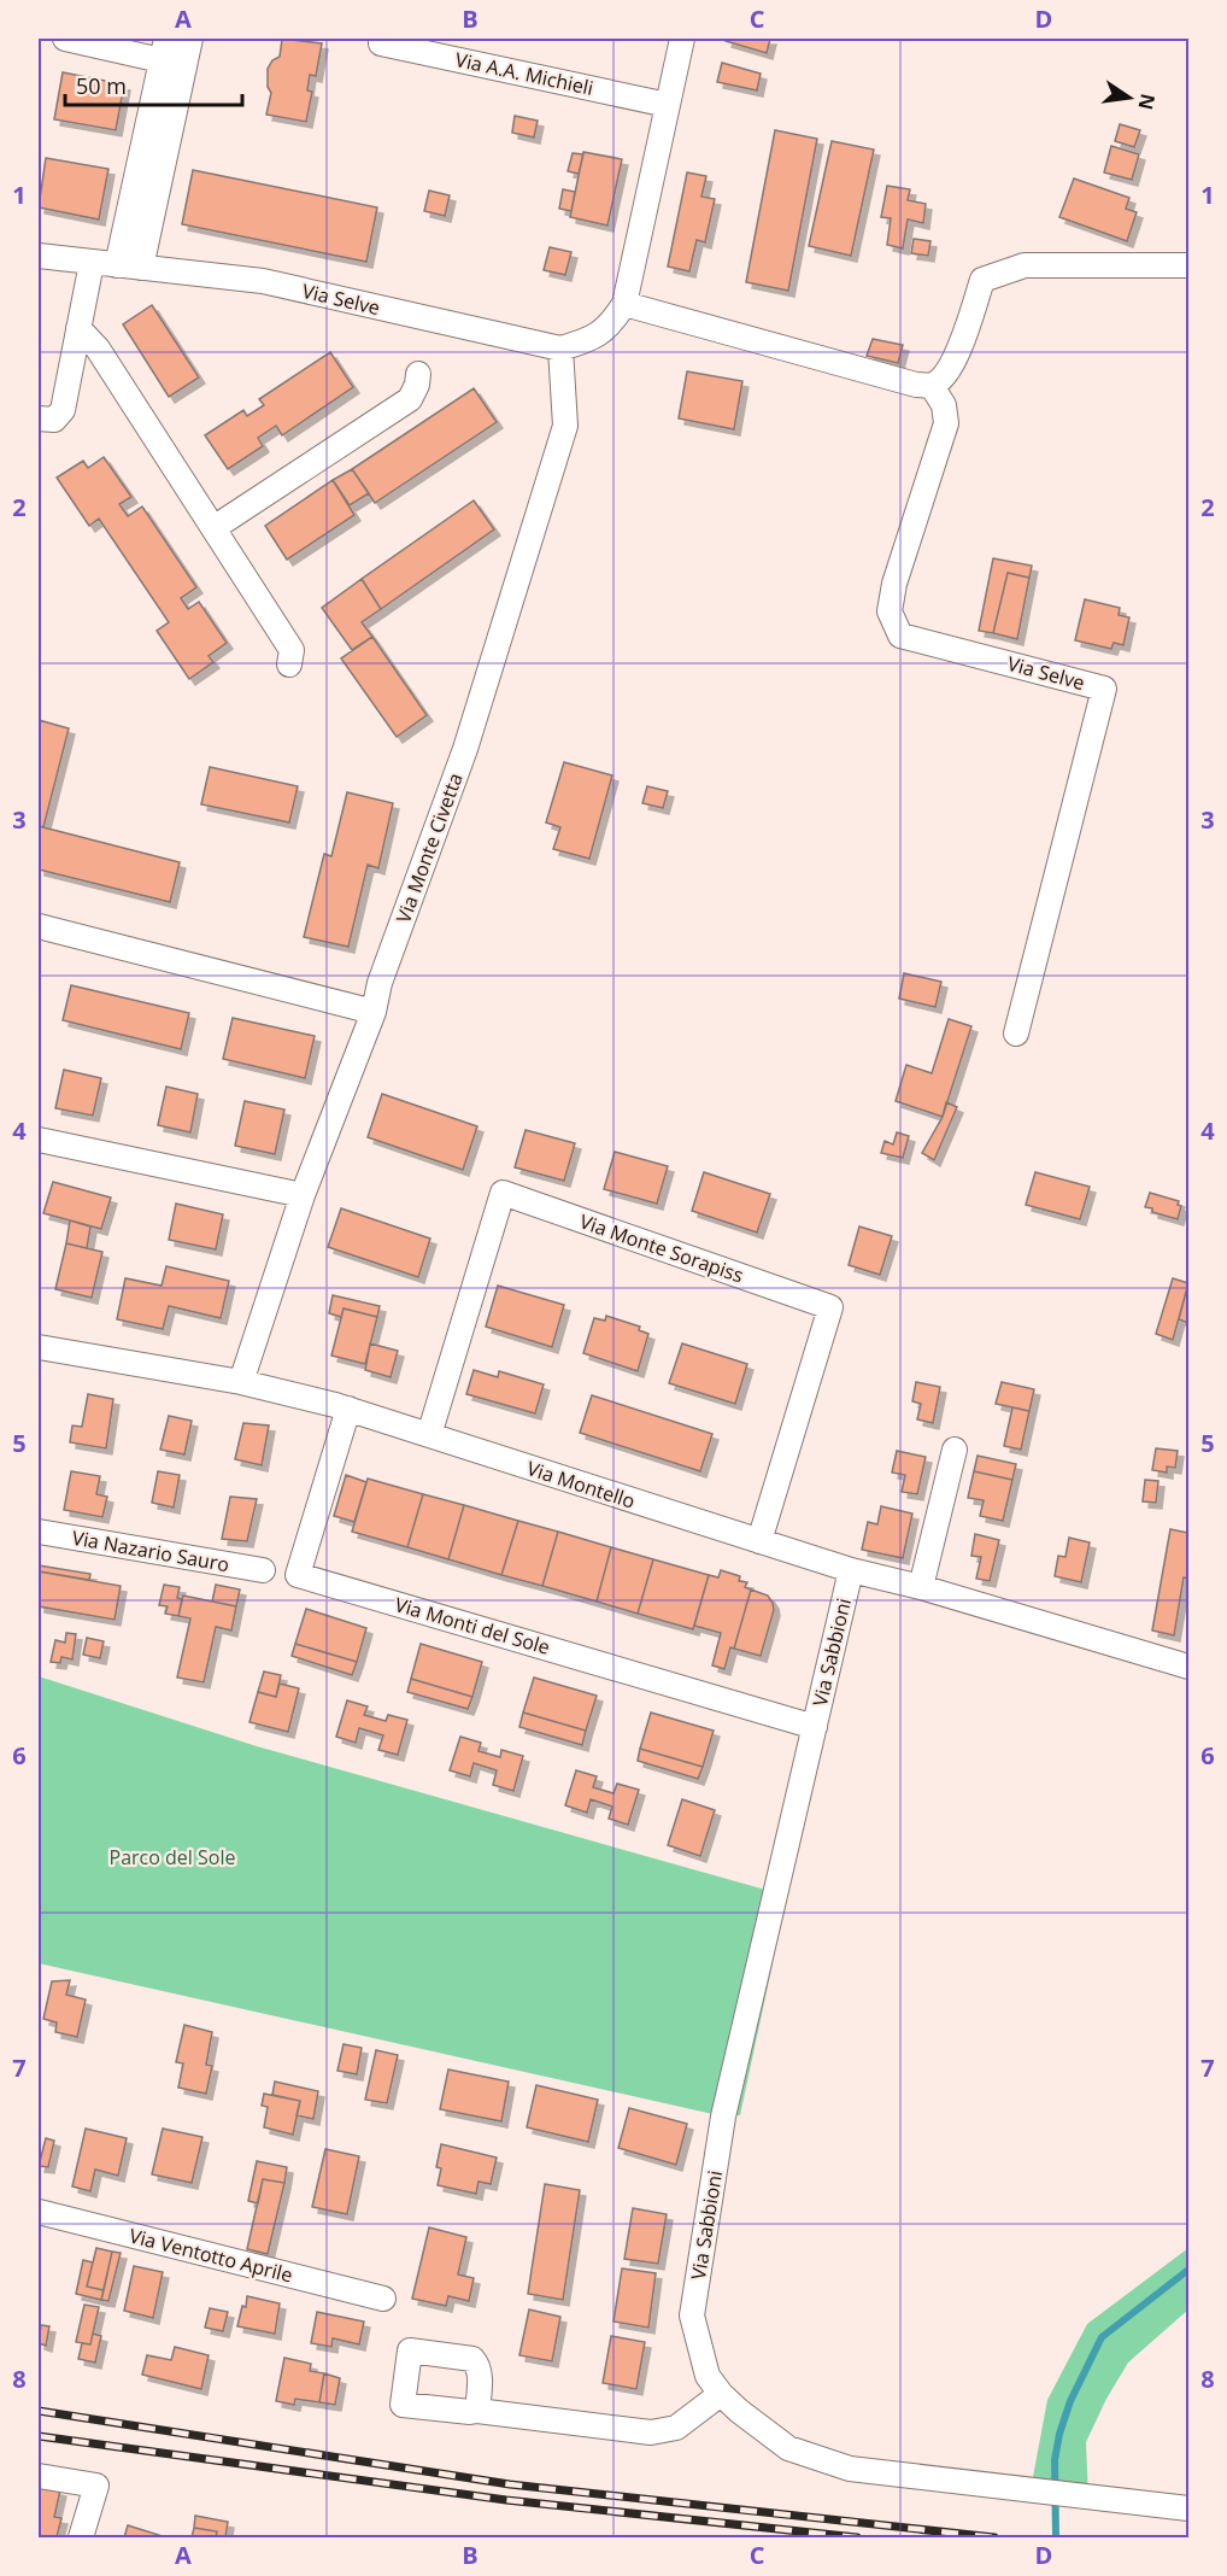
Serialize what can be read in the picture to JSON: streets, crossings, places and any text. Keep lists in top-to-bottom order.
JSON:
{
  "streets": {
    "street": [
      "Via A.A. Michieli",
      "Via Selve",
      "Via Monte Civetta",
      "Via Monte Sorapiss",
      "Via Montello",
      "Via Nazario Sauro",
      "Via Monti del Sole",
      "Via Sabbioni",
      "Via Ventotto Aprile"
    ]
  },
  "crossings": [
    ["Via Selve", "Via Monte Civetta"],
    ["Via Monte Sorapiss", "Via Montello"],
    ["Via Montello", "Via Monti del Sole"],
    ["Via Montello", "Via Sabbioni"],
    ["Via Monti del Sole", "Via Sabbioni"]
  ],
  "parks": ["Parco del Sole"],
  "scale_bar": "50 m",
  "north": "right",
  "grid": {
    "columns": [
      "A",
      "B",
      "C",
      "D"
    ],
    "rows": [
      "1",
      "2",
      "3",
      "4",
      "5",
      "6",
      "7",
      "8"
    ]
  }
}
